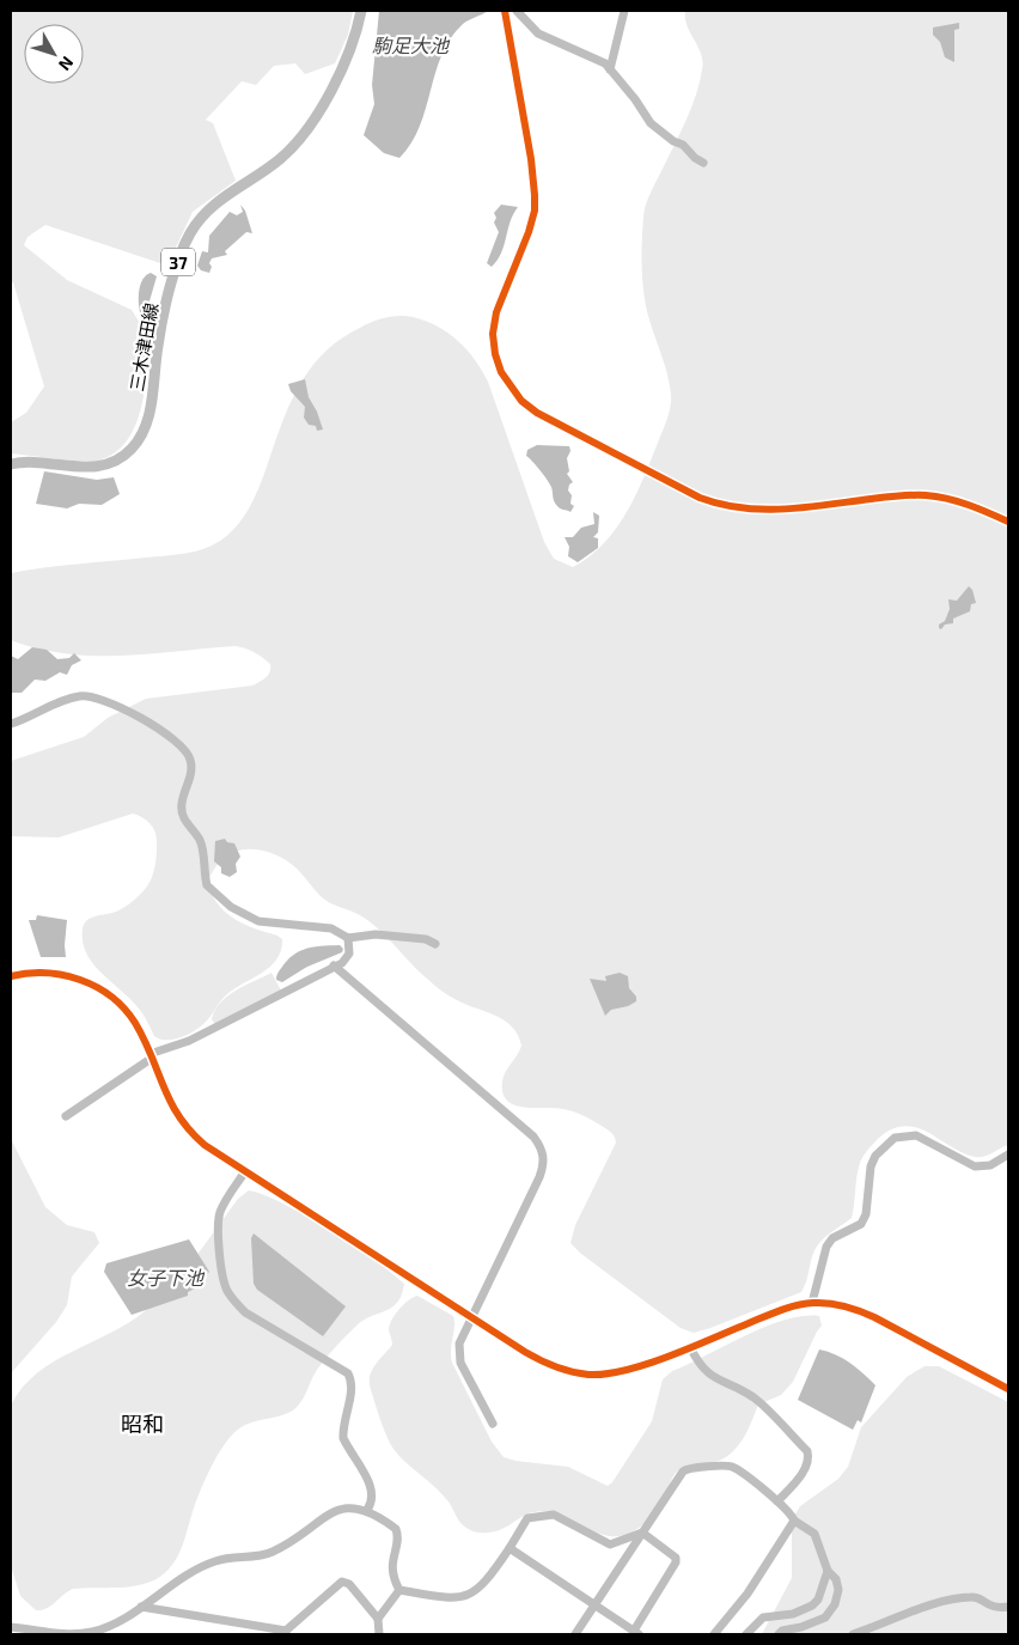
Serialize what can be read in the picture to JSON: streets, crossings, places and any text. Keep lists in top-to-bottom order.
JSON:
{
  "streets": {
    "main road": ["37", "三木津田線"]
  },
  "districts": ["昭和"],
  "water": ["駒足大池", "女子下池"],
  "north": "bottom right"
}
